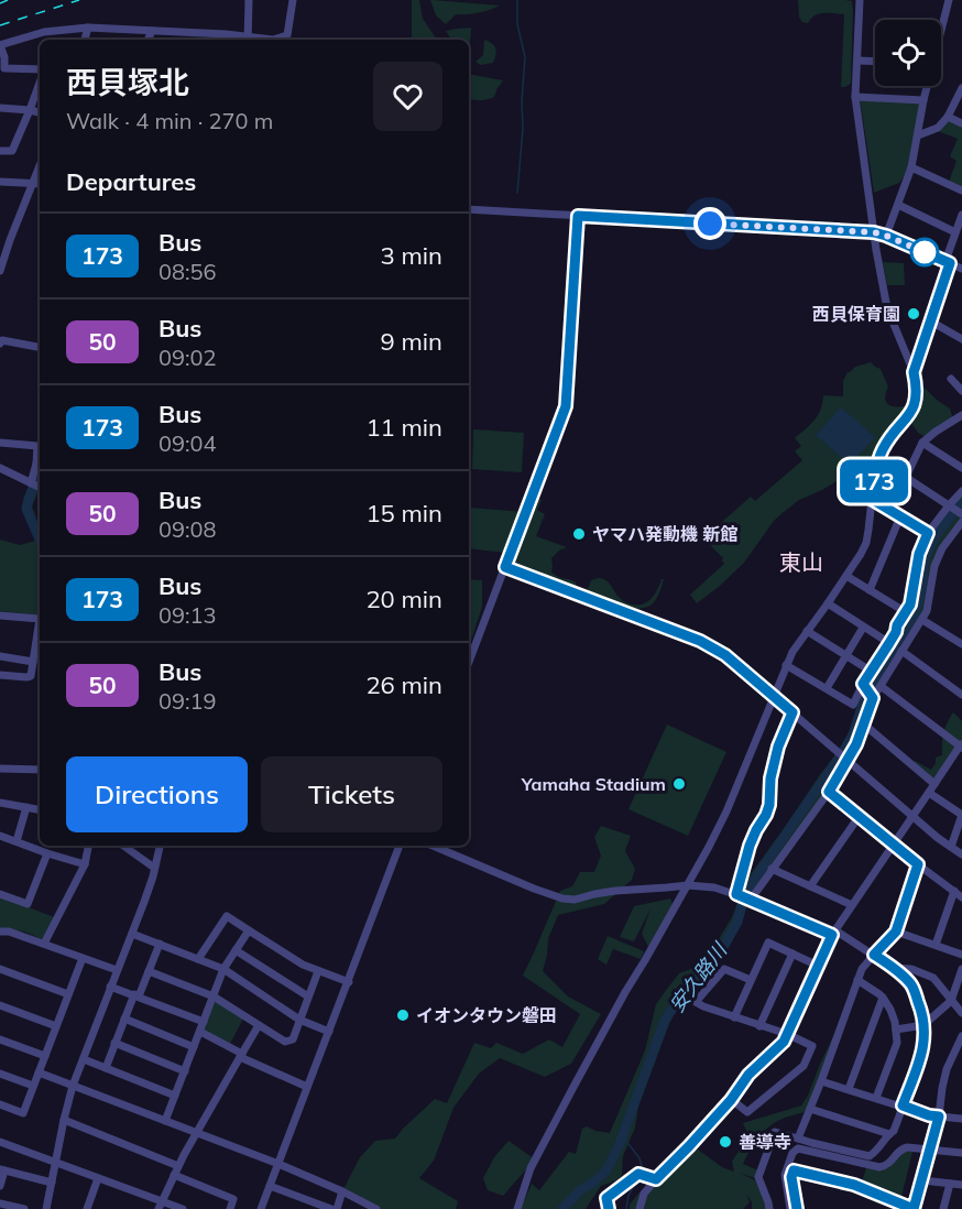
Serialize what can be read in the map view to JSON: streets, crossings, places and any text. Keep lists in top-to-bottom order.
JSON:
{
  "districts": ["東山"],
  "water": ["安久路川"],
  "places": [
    "西貝保育園",
    "ヤマハ発動機 新館",
    "Yamaha Stadium",
    "イオンタウン磐田",
    "善導寺"
  ],
  "lines": ["bus line 173"],
  "page": {
    "on_map": "173",
    "heading": [
      ["西貝塚北", "Walk · 4 min · 270 m"],
      "Departures"
    ],
    "list": [
      {
        "mark": "173",
        "name": "Bus",
        "note": "08:56",
        "value": "3 min"
      },
      {
        "mark": "50",
        "name": "Bus",
        "note": "09:02",
        "value": "9 min"
      },
      {
        "mark": "173",
        "name": "Bus",
        "note": "09:04",
        "value": "11 min"
      },
      {
        "mark": "50",
        "name": "Bus",
        "note": "09:08",
        "value": "15 min"
      },
      {
        "mark": "173",
        "name": "Bus",
        "note": "09:13",
        "value": "20 min"
      },
      {
        "mark": "50",
        "name": "Bus",
        "note": "09:19",
        "value": "26 min"
      }
    ],
    "buttons": ["Directions", "Tickets"]
  }
}
